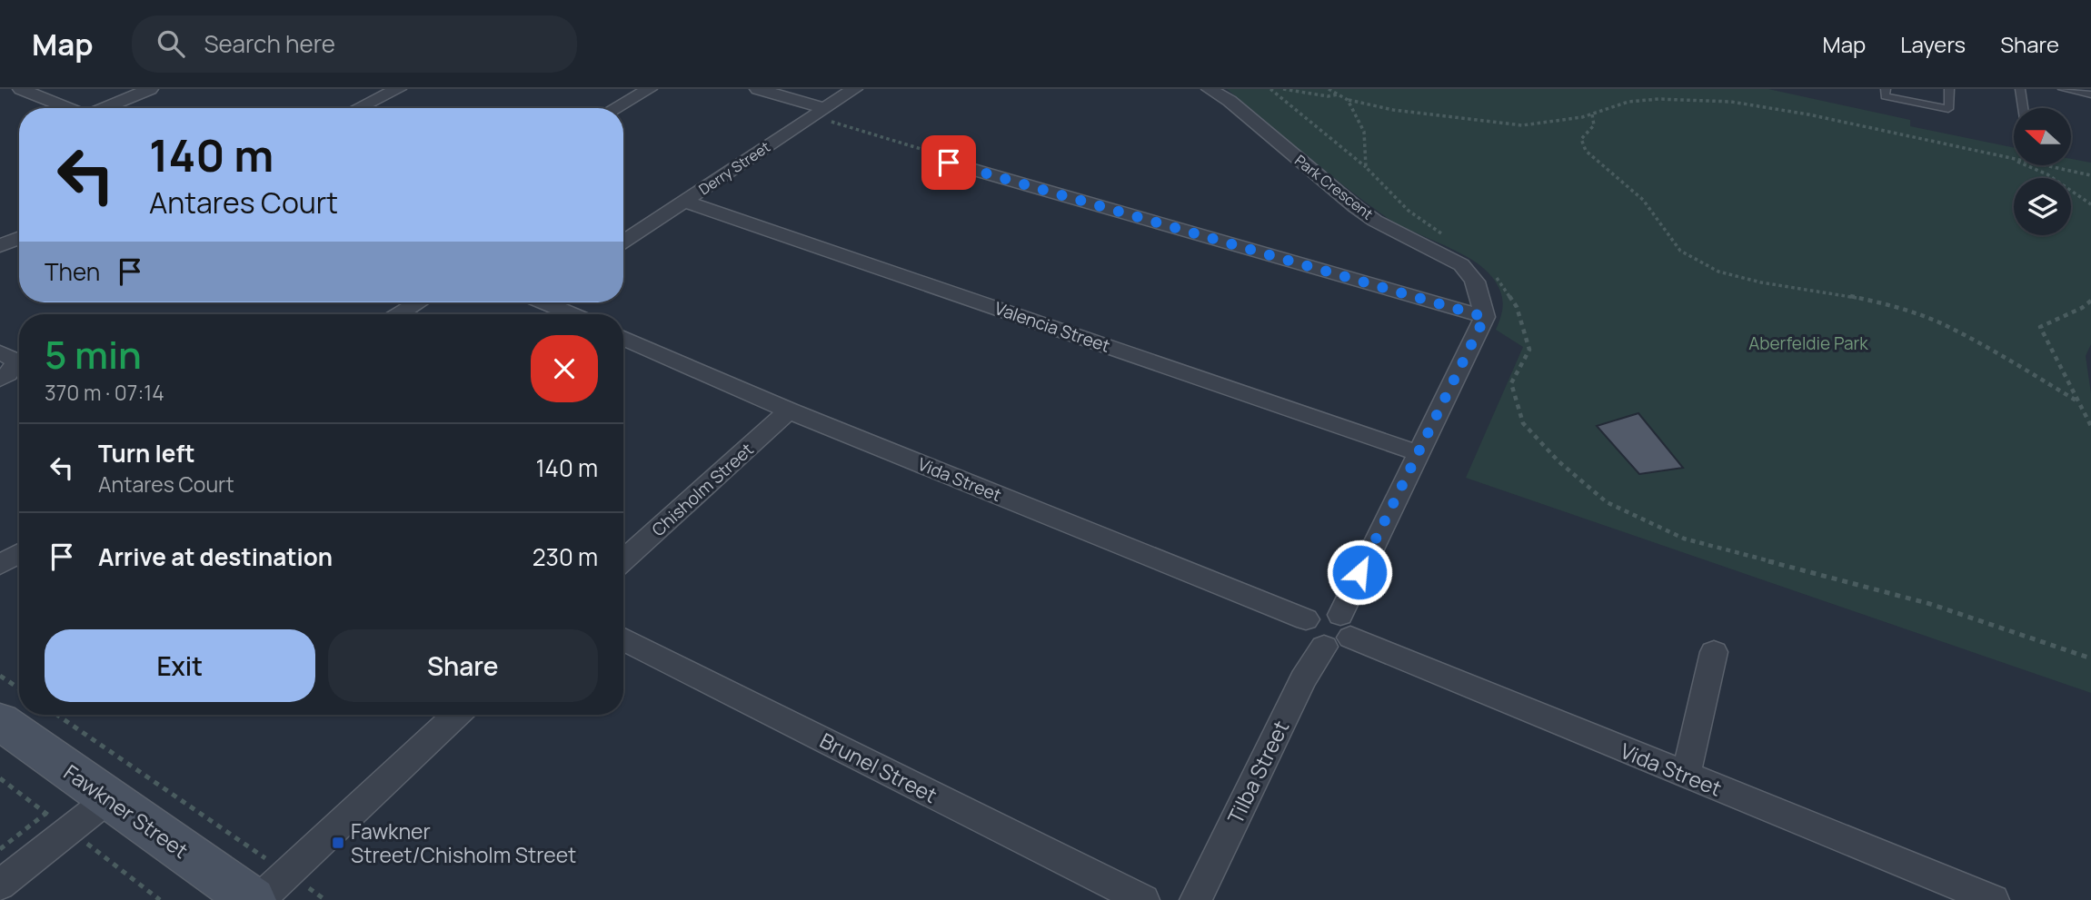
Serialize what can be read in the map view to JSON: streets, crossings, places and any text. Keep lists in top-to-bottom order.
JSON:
{
  "streets": {
    "street": [
      "Derry Street",
      "Park Crescent",
      "Valencia Street",
      "Vida Street",
      "Chisholm Street",
      "Brunel Street",
      "Tilba Street",
      "Fawkner Street"
    ]
  },
  "crossings": [
    ["Derry Street", "Valencia Street"],
    ["Valencia Street", "Tilba Street"],
    ["Vida Street", "Chisholm Street"],
    ["Vida Street", "Tilba Street"]
  ],
  "parks": ["Aberfeldie Park"],
  "places": {
    "transit": ["Fawkner Street/Chisholm Street"]
  },
  "north": "left",
  "page": {
    "header": "Map",
    "search": "Search here",
    "nav": ["Map", "Layers", "Share"],
    "turn": ["140 m", "Antares Court"],
    "then": "Then",
    "heading": ["5 min", "370 m · 07:14"],
    "list": [
      {
        "name": "Turn left",
        "note": "Antares Court",
        "value": "140 m"
      },
      {
        "name": "Arrive at destination",
        "value": "230 m"
      }
    ],
    "buttons": ["Exit", "Share"]
  }
}
